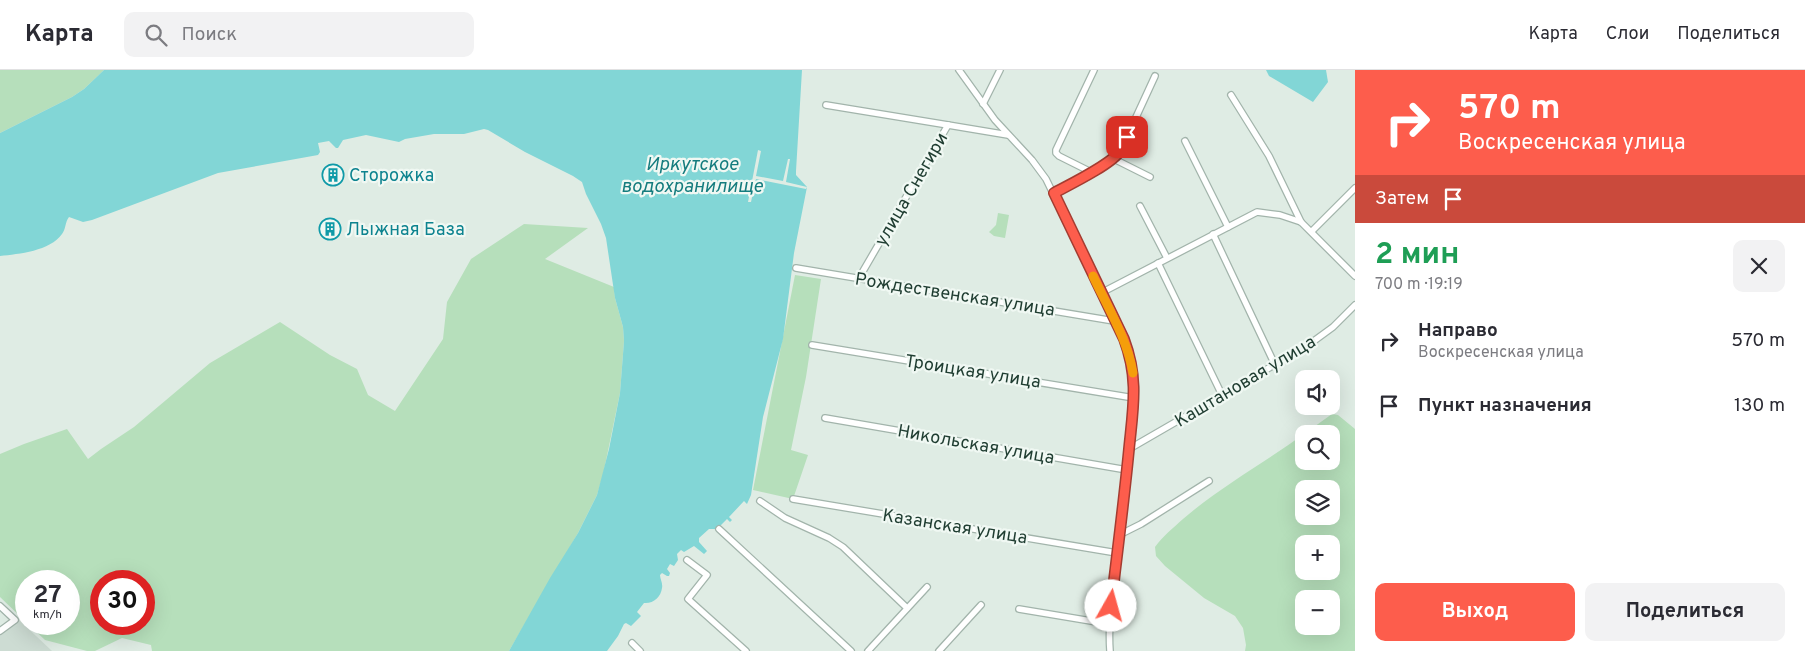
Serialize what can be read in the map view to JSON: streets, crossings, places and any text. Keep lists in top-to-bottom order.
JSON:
{
  "streets": {
    "street": [
      "улица Снегири",
      "Рождественская улица",
      "Троицкая улица",
      "Каштановая улица",
      "Никольская улица",
      "Казанская улица"
    ]
  },
  "crossings": [
    ["улица Снегири", "Рождественская улица"]
  ],
  "water": ["Иркутское водохранилище"],
  "places": {
    "building": ["Сторожка", "Лыжная База"]
  },
  "page": {
    "header": "Карта",
    "search": "Поиск",
    "nav": ["Карта", "Слои", "Поделиться"],
    "turn": ["570 m", "Воскресенская улица"],
    "then": "Затем",
    "heading": ["2 мин", "700 m · 19:19"],
    "list": [
      {
        "name": "Направо",
        "note": "Воскресенская улица",
        "value": "570 m"
      },
      {
        "name": "Пункт назначения",
        "value": "130 m"
      }
    ],
    "map_buttons": ["+", "−"],
    "speed": "27 km/h",
    "limit": "30",
    "buttons": ["Выход", "Поделиться"]
  }
}
